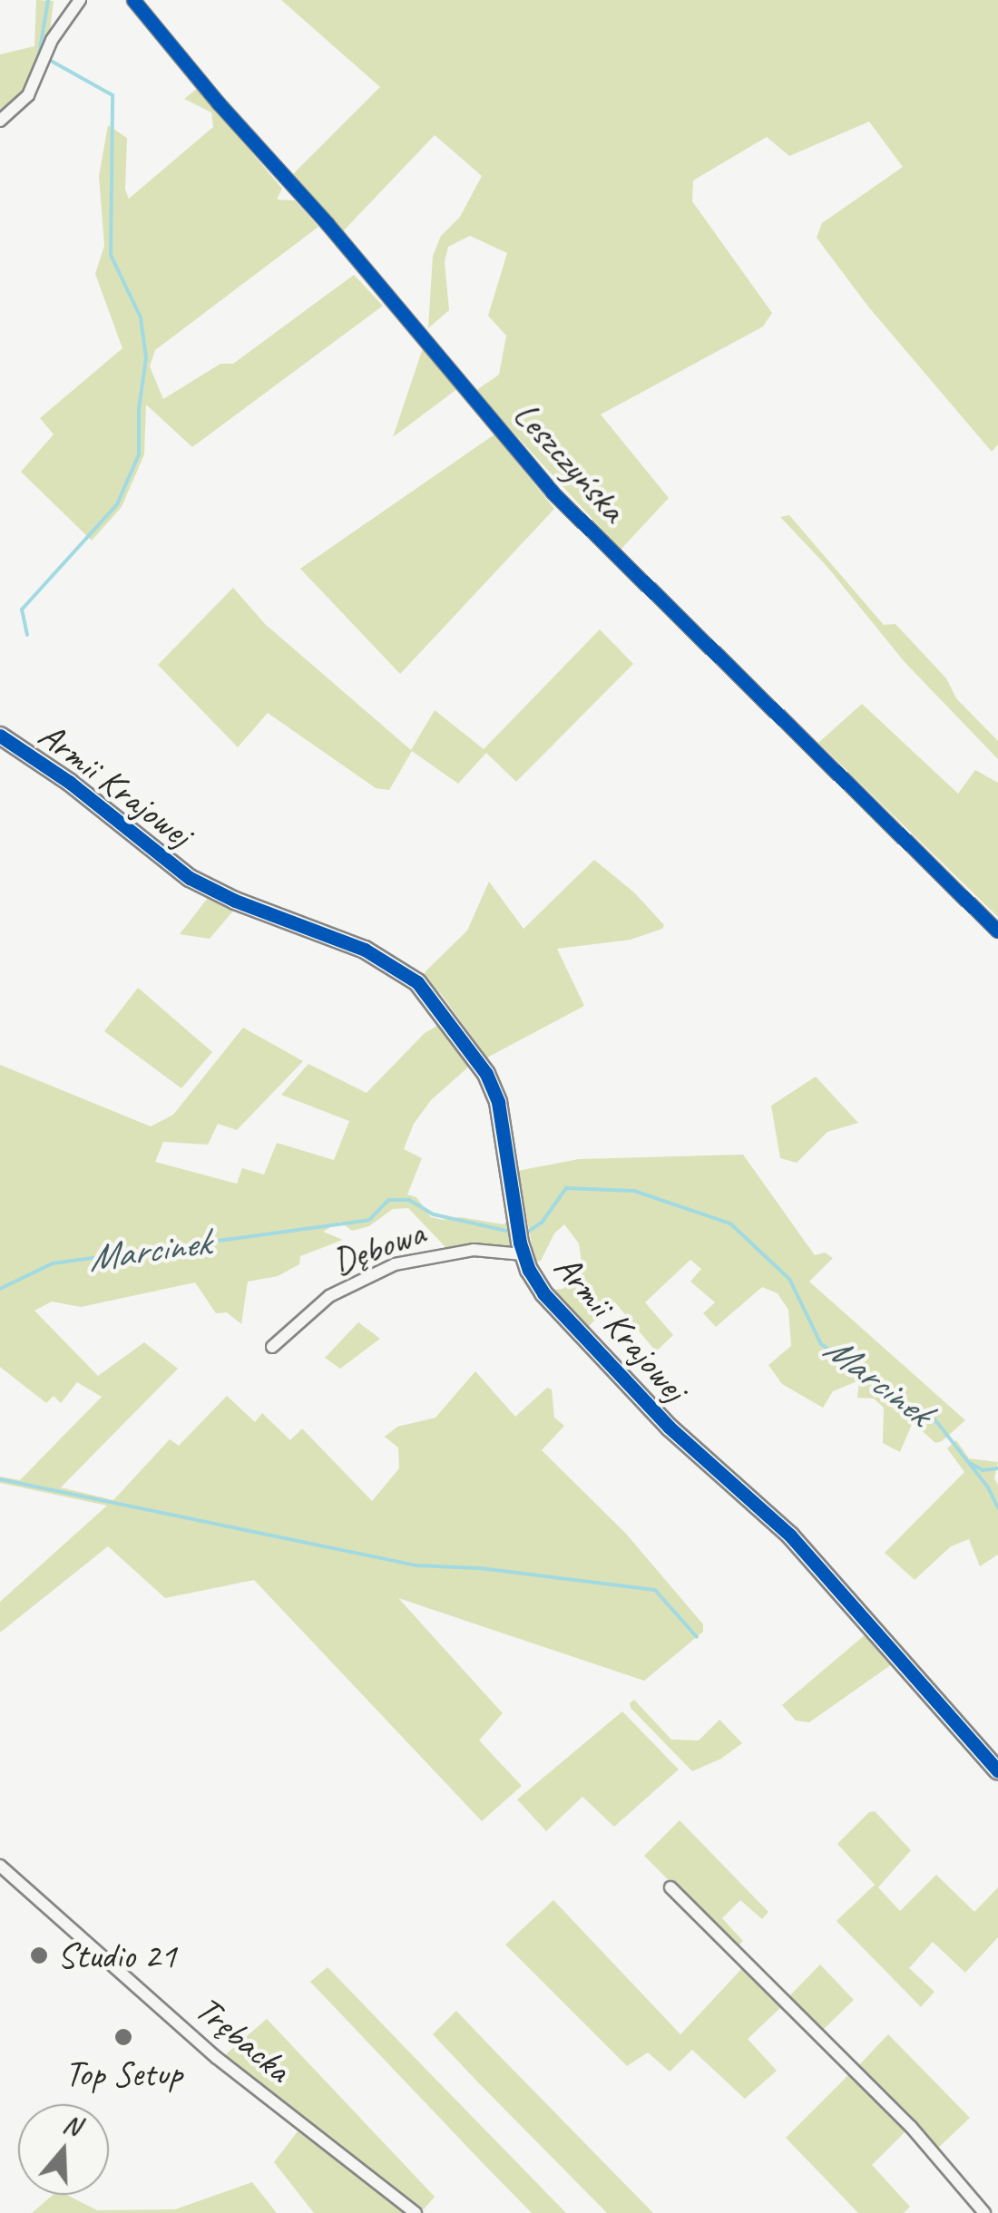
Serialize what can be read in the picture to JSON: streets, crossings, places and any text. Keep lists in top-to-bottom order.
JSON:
{
  "streets": {
    "street": [
      "Leszczyńska",
      "Armii Krajowej",
      "Dębowa",
      "Trębacka"
    ]
  },
  "crossings": [
    ["Armii Krajowej", "Dębowa"]
  ],
  "water": ["Marcinek"],
  "places": ["Studio 21", "Top Setup"],
  "north": "top"
}
